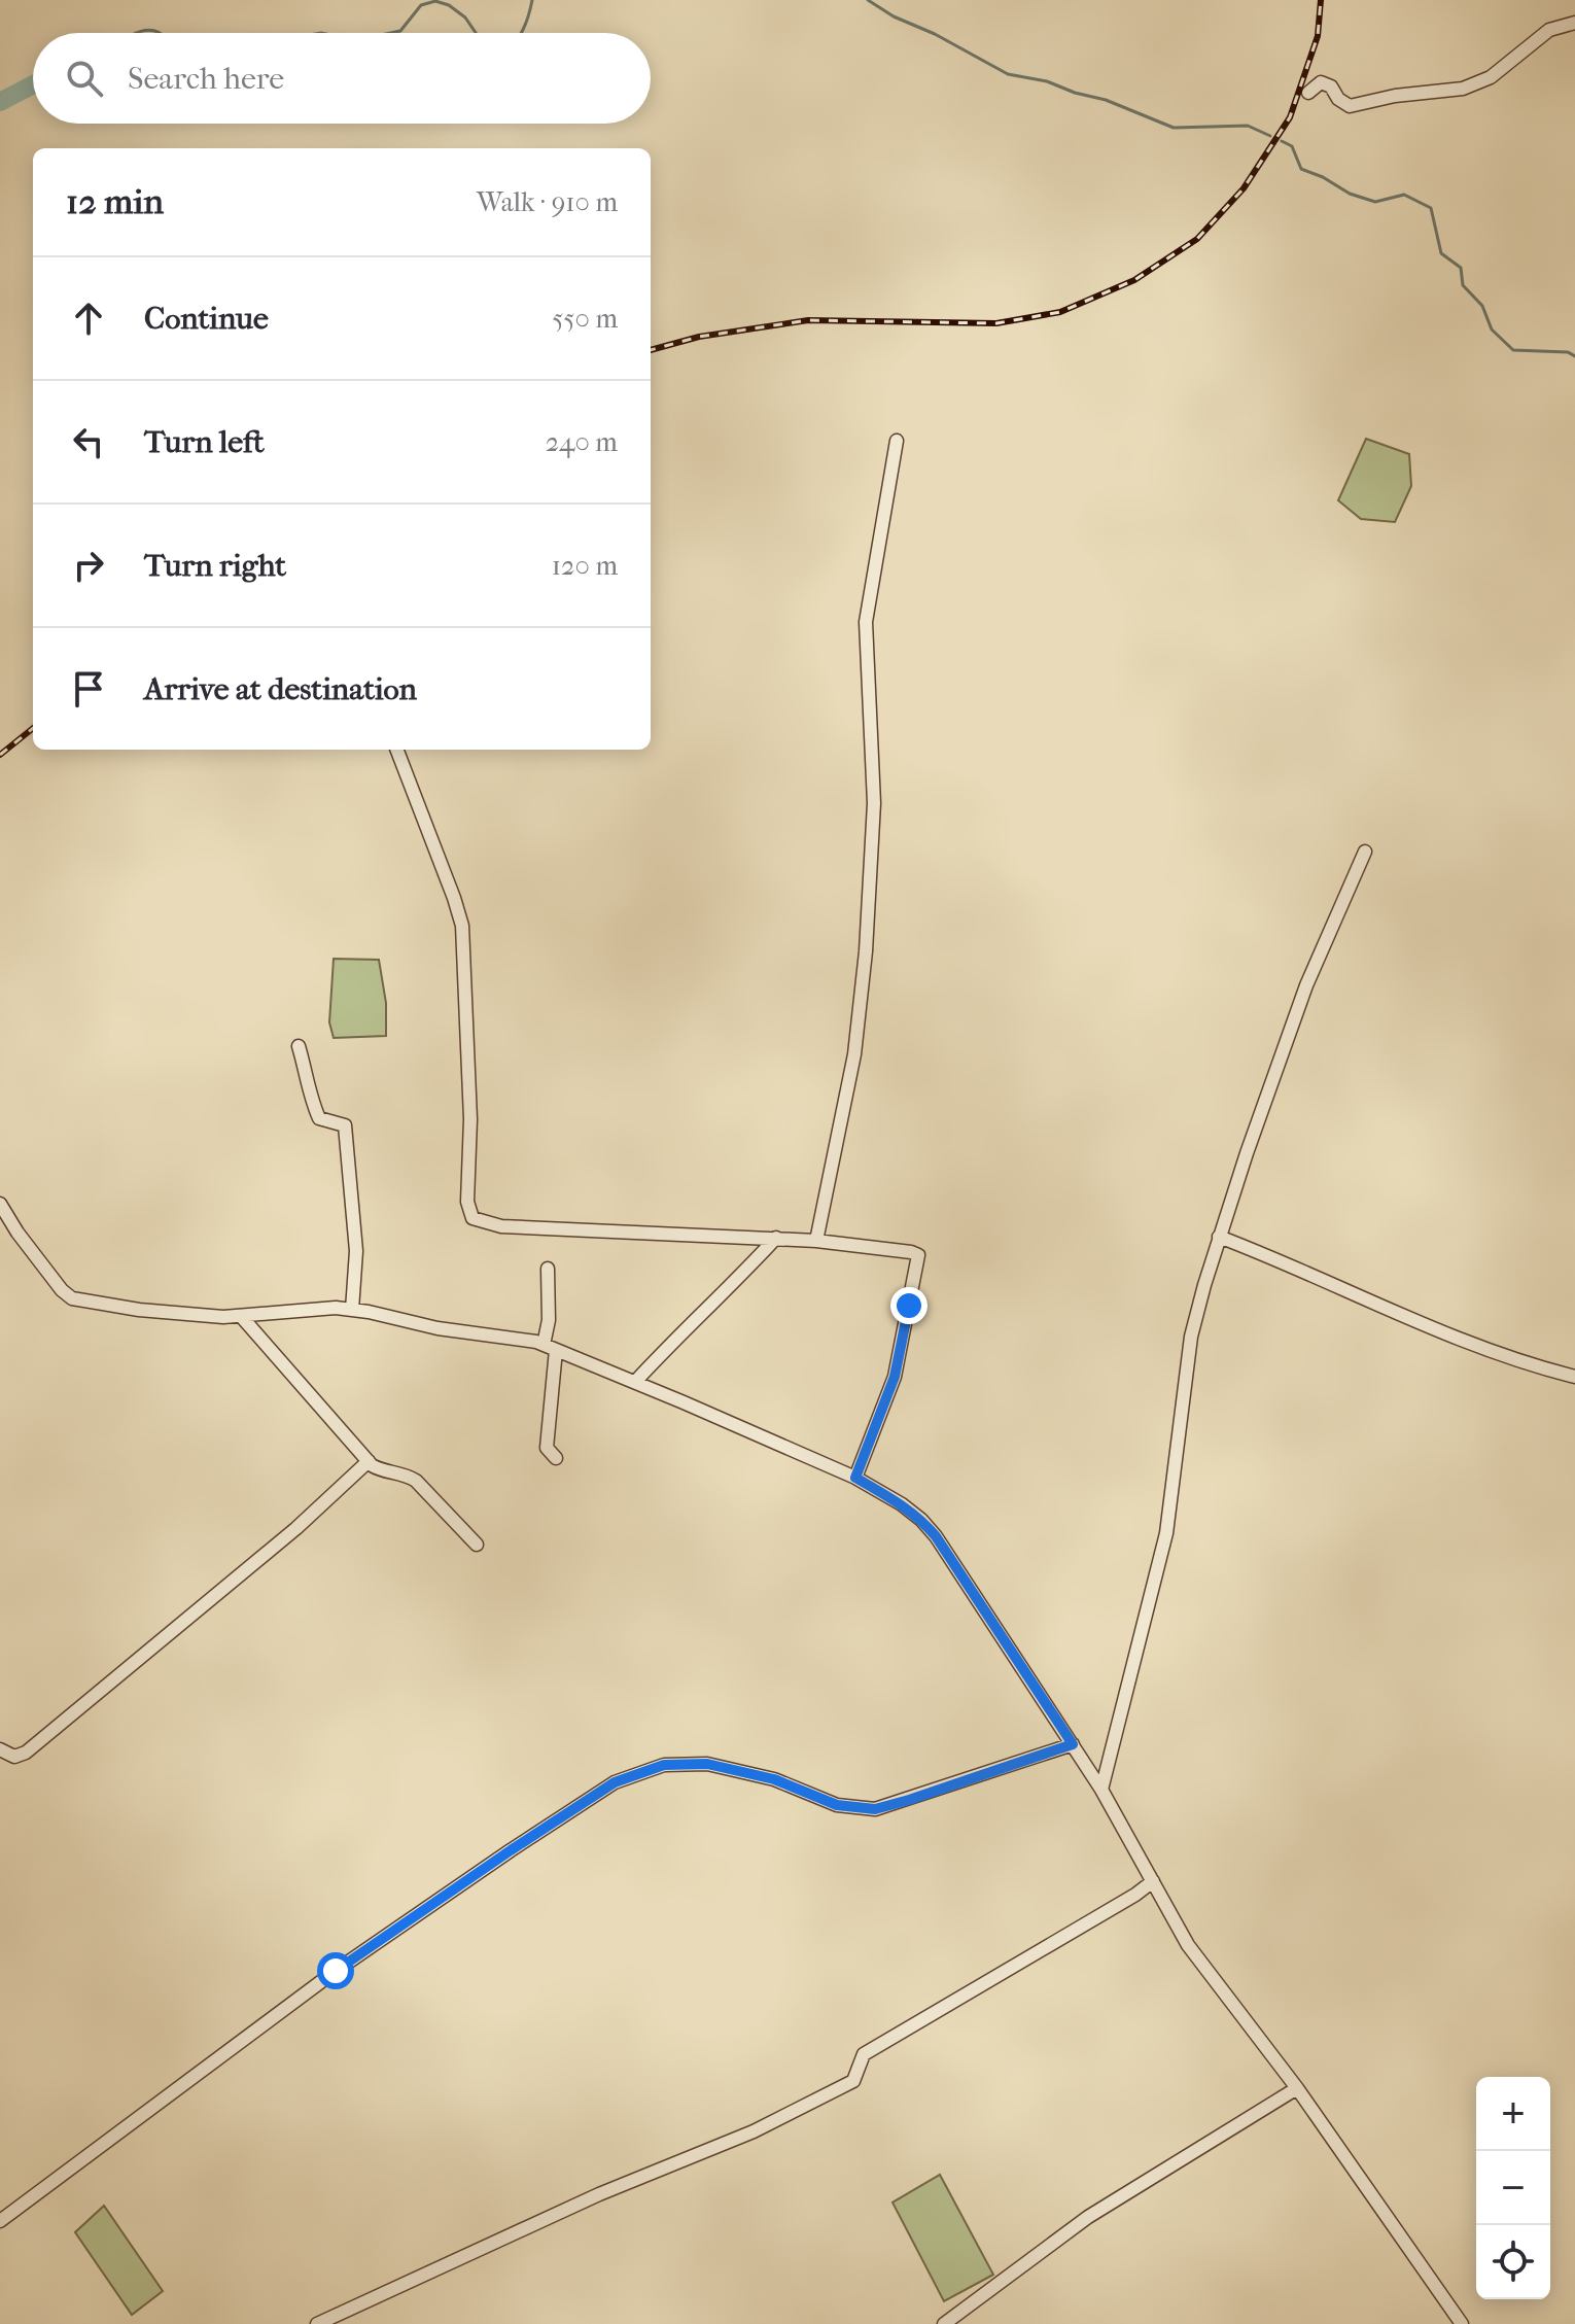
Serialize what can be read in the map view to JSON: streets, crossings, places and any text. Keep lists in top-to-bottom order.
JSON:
{
  "page": {
    "search": "Search here",
    "heading": ["12 min", "Walk · 910 m"],
    "list": [
      ["Continue", "550 m"],
      ["Turn left", "240 m"],
      ["Turn right", "120 m"],
      "Arrive at destination"
    ],
    "map_buttons": ["+", "−"]
  }
}
